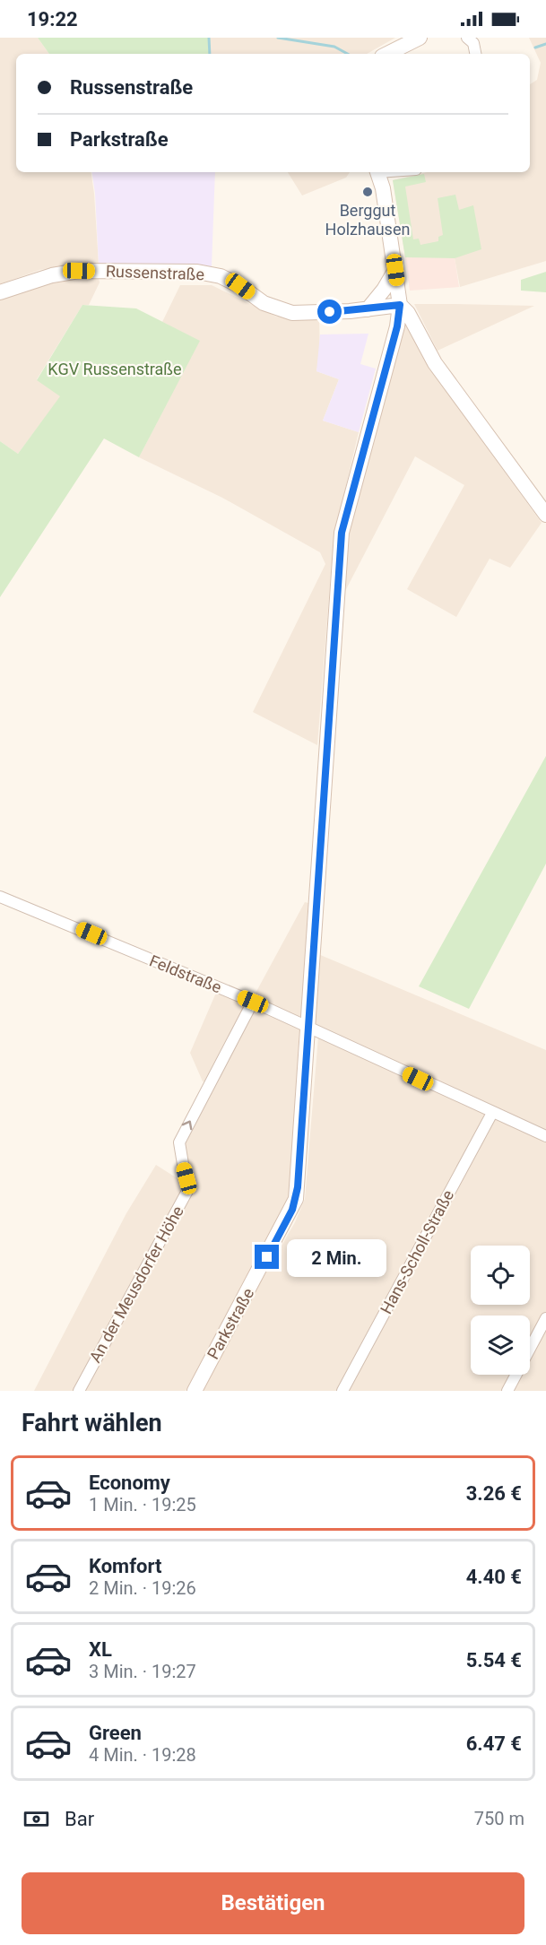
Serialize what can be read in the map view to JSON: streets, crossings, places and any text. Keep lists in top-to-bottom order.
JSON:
{
  "streets": {
    "street": [
      "Russenstraße",
      "Feldstraße",
      "Hans-Scholl-Straße",
      "An der Meusdorfer Höhe",
      "Parkstraße"
    ]
  },
  "crossings": [
    ["Russenstraße", "Parkstraße"],
    ["Feldstraße", "Hans-Scholl-Straße"],
    ["Feldstraße", "An der Meusdorfer Höhe"],
    ["Feldstraße", "Parkstraße"]
  ],
  "one_way": ["An der Meusdorfer Höhe"],
  "parks": ["KGV Russenstraße"],
  "places": ["Berggut Holzhausen"],
  "page": {
    "status": "19:22",
    "banner": ["Russenstraße", "Parkstraße"],
    "bubble": "2 Min.",
    "heading": "Fahrt wählen",
    "list": [
      {
        "name": "Economy",
        "note": "1 Min. · 19:25",
        "value": "3.26 €"
      },
      {
        "name": "Komfort",
        "note": "2 Min. · 19:26",
        "value": "4.40 €"
      },
      {
        "name": "XL",
        "note": "3 Min. · 19:27",
        "value": "5.54 €"
      },
      {
        "name": "Green",
        "note": "4 Min. · 19:28",
        "value": "6.47 €"
      }
    ],
    "pay": ["Bar", "750 m"],
    "buttons": "Bestätigen"
  }
}
